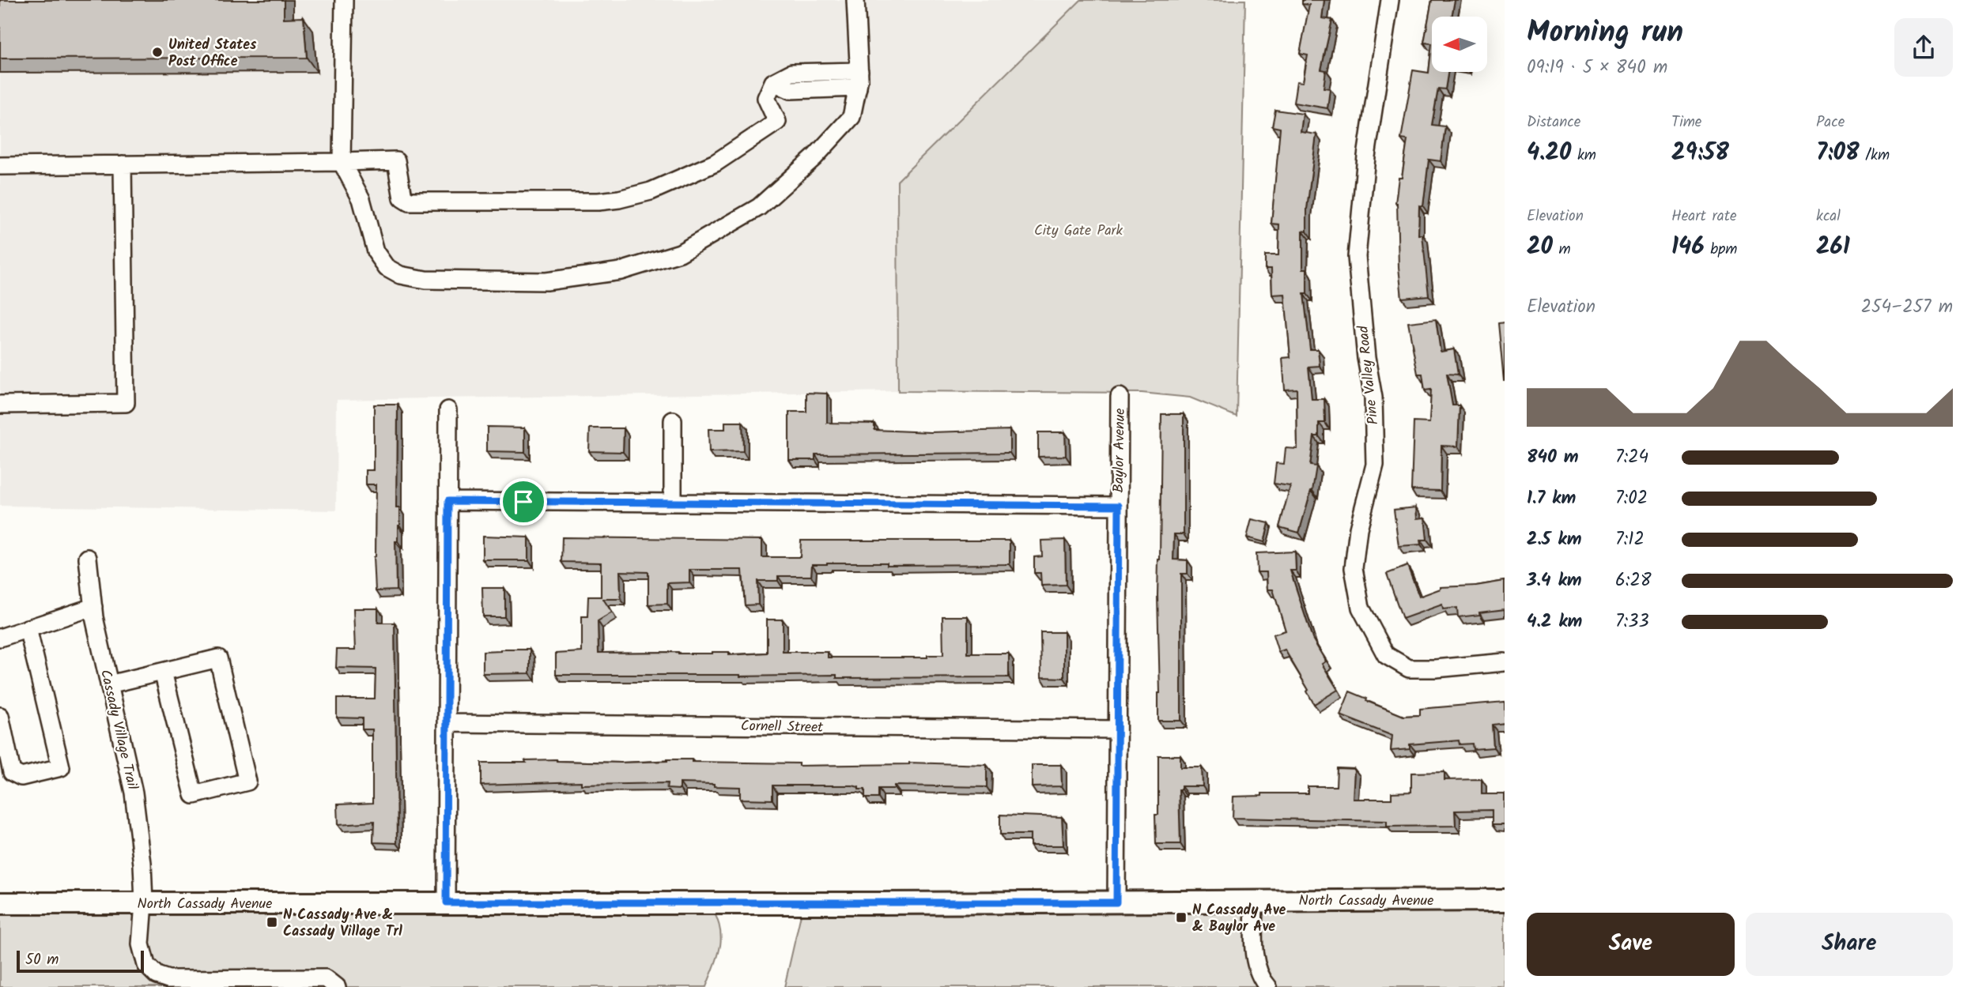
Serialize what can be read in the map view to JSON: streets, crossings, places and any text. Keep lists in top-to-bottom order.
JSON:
{
  "streets": {
    "main road": ["North Cassady Avenue"],
    "street": [
      "Pine Valley Road",
      "Baylor Avenue",
      "Cornell Street",
      "Cassady Village Trail"
    ]
  },
  "crossings": [
    ["Baylor Avenue", "Cornell Street"],
    ["Baylor Avenue", "North Cassady Avenue"],
    ["Cassady Village Trail", "North Cassady Avenue"]
  ],
  "parks": ["City Gate Park"],
  "places": {
    "other": ["United States Post Office"],
    "transit": ["N Cassady Ave & Baylor Ave", "N Cassady Ave & Cassady Village Trl"]
  },
  "scale_bar": "50 m",
  "north": "left",
  "page": {
    "heading": ["Morning run", "09:19 · 5 × 840 m"],
    "stats": [
      ["Distance", "4.20 km"],
      ["Time", "29:58"],
      ["Pace", "7:08 /km"],
      ["Elevation", "20 m"],
      ["Heart rate", "146 bpm"],
      ["kcal", "261"]
    ],
    "chart": ["Elevation", "254–257 m"],
    "list": [
      {
        "name": "840 m",
        "note": "7:24"
      },
      {
        "name": "1.7 km",
        "note": "7:02"
      },
      {
        "name": "2.5 km",
        "note": "7:12"
      },
      {
        "name": "3.4 km",
        "note": "6:28"
      },
      {
        "name": "4.2 km",
        "note": "7:33"
      }
    ],
    "buttons": ["Save", "Share"],
    "scale": "50 m"
  }
}
